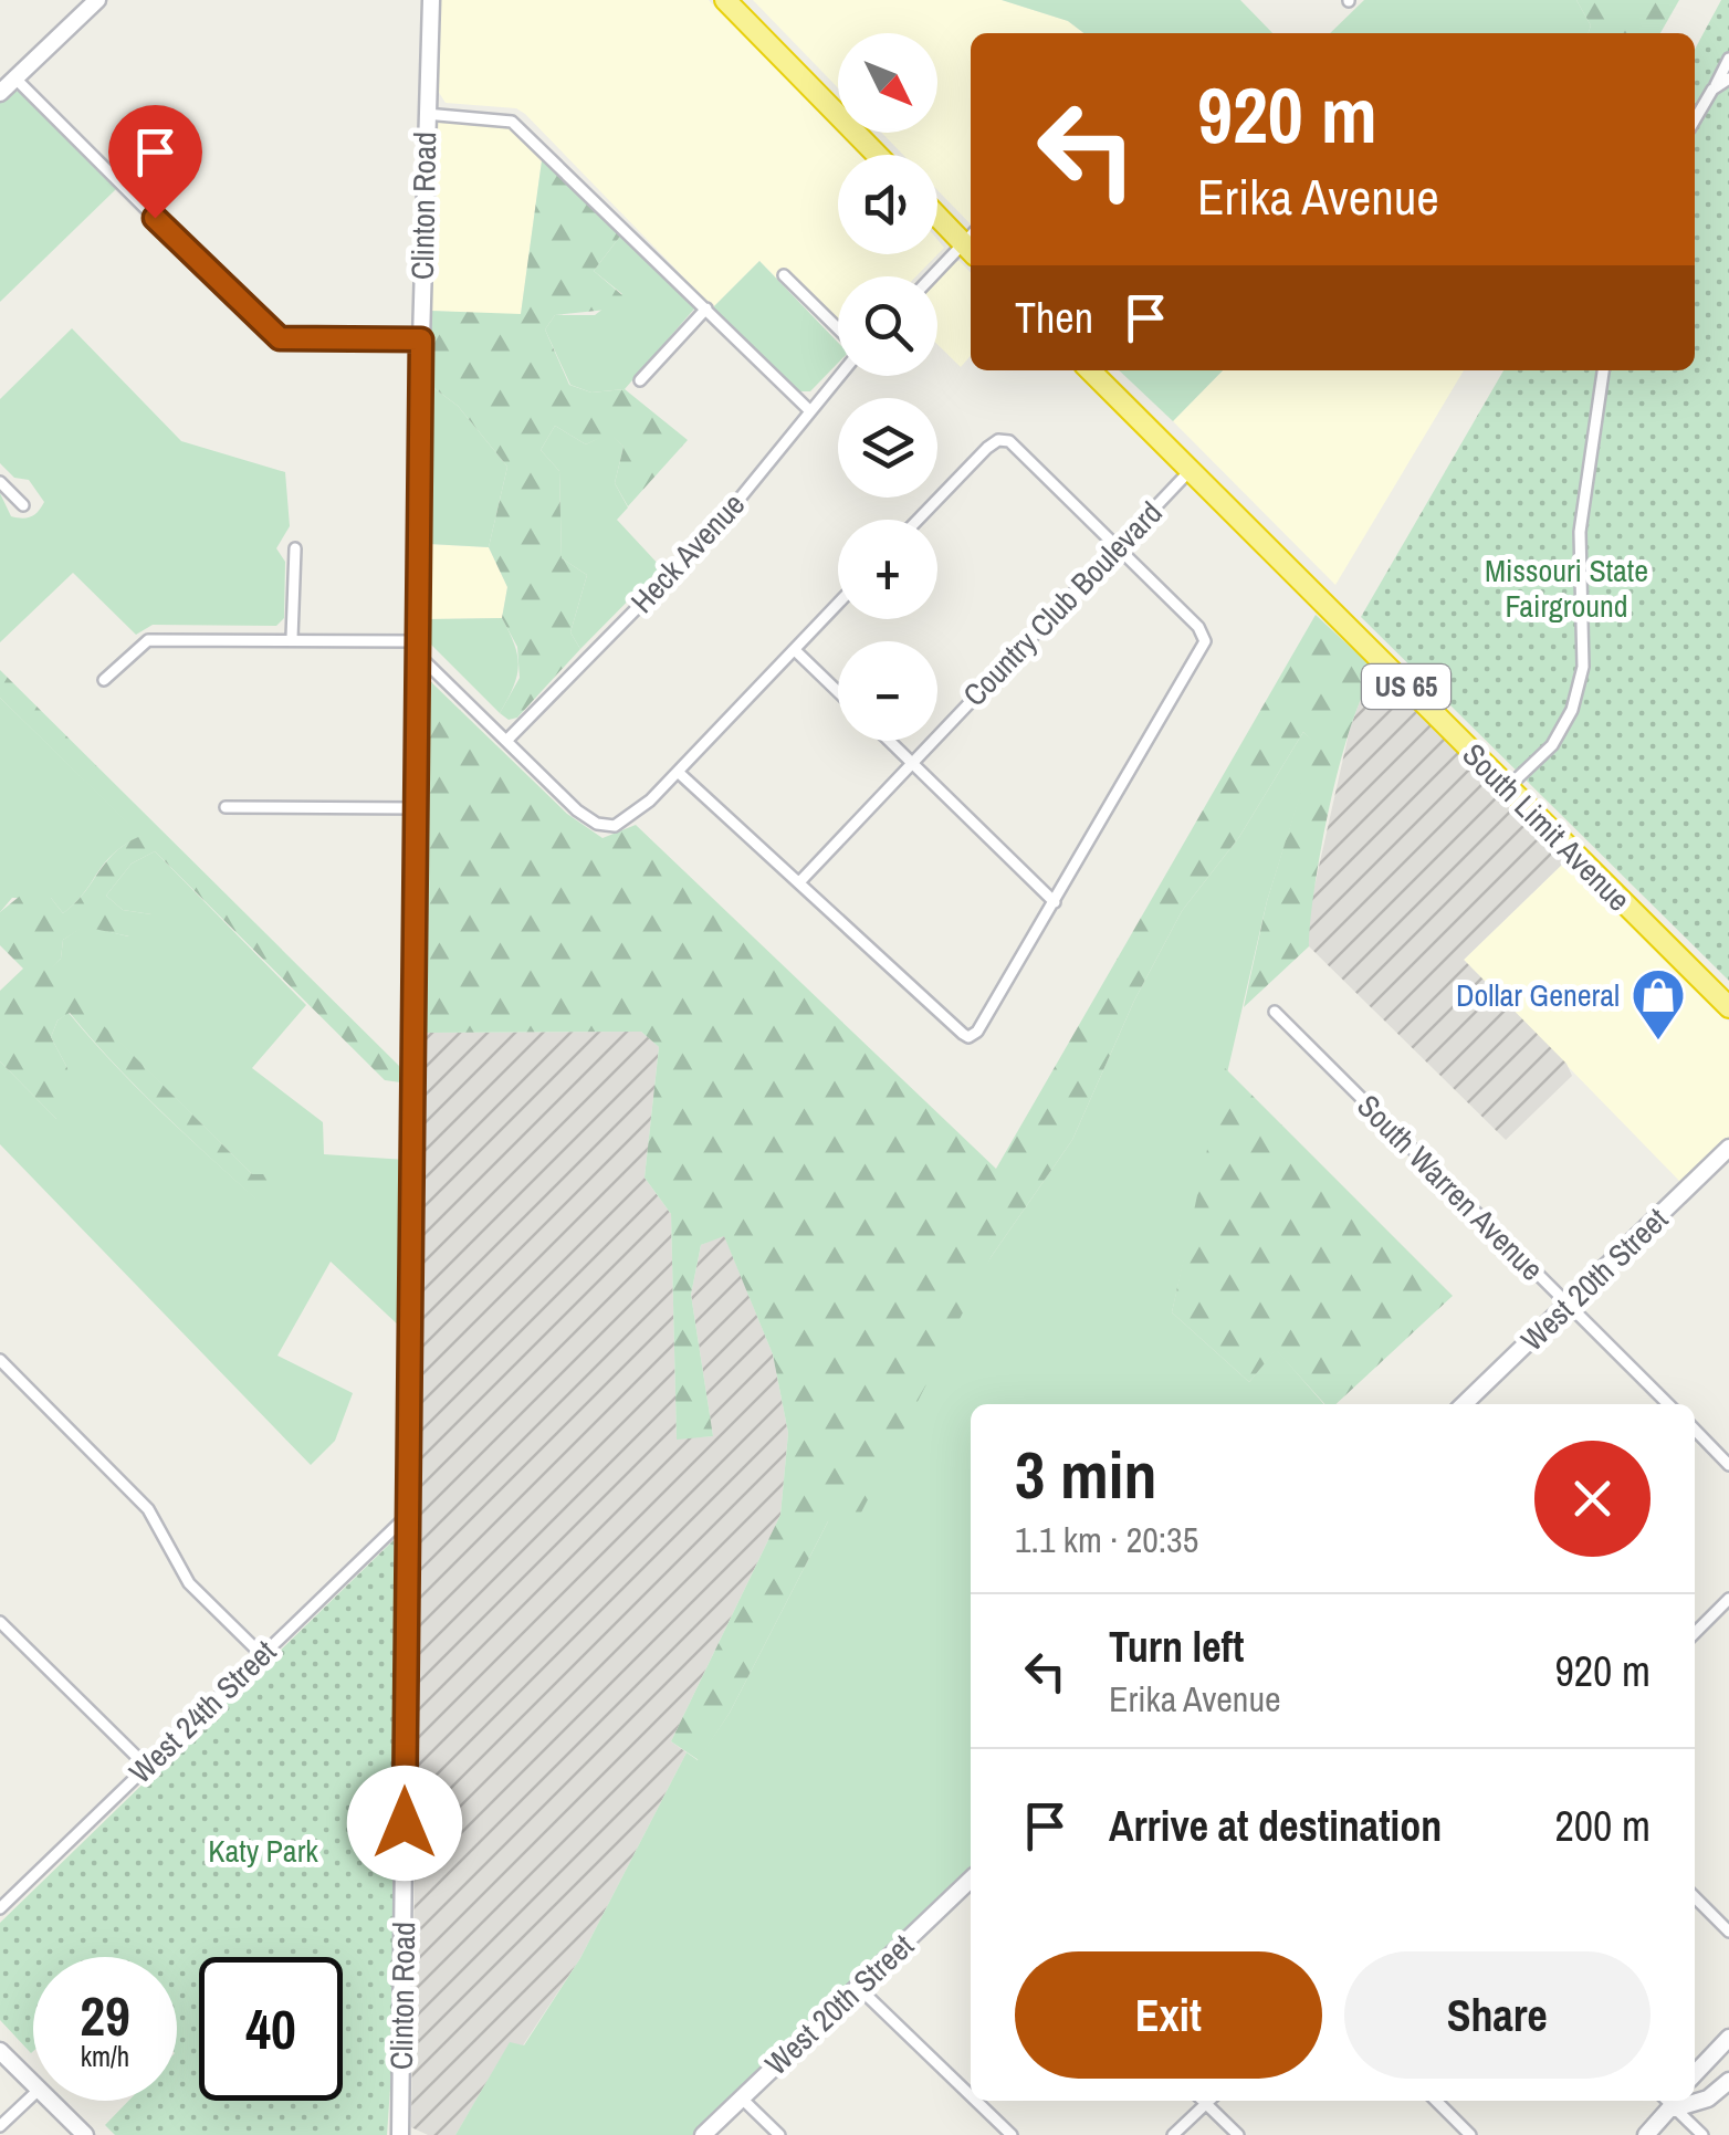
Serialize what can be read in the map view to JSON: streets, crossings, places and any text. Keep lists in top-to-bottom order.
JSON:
{
  "streets": {
    "highway": ["US 65", "South Limit Avenue"],
    "street": [
      "Clinton Road",
      "Heck Avenue",
      "Country Club Boulevard",
      "South Warren Avenue",
      "West 20th Street",
      "West 24th Street"
    ]
  },
  "crossings": [
    ["Clinton Road", "West 24th Street"],
    ["Country Club Boulevard", "South Limit Avenue"],
    ["South Warren Avenue", "West 20th Street"]
  ],
  "parks": ["Missouri State Fairground", "Katy Park"],
  "places": {
    "shop": ["Dollar General"]
  },
  "north": "bottom right",
  "page": {
    "map_buttons": ["+", "−"],
    "turn": ["920 m", "Erika Avenue"],
    "then": "Then",
    "heading": ["3 min", "1.1 km · 20:35"],
    "list": [
      {
        "name": "Turn left",
        "note": "Erika Avenue",
        "value": "920 m"
      },
      {
        "name": "Arrive at destination",
        "value": "200 m"
      }
    ],
    "buttons": ["Exit", "Share"],
    "speed": "29 km/h",
    "limit": "40"
  }
}
